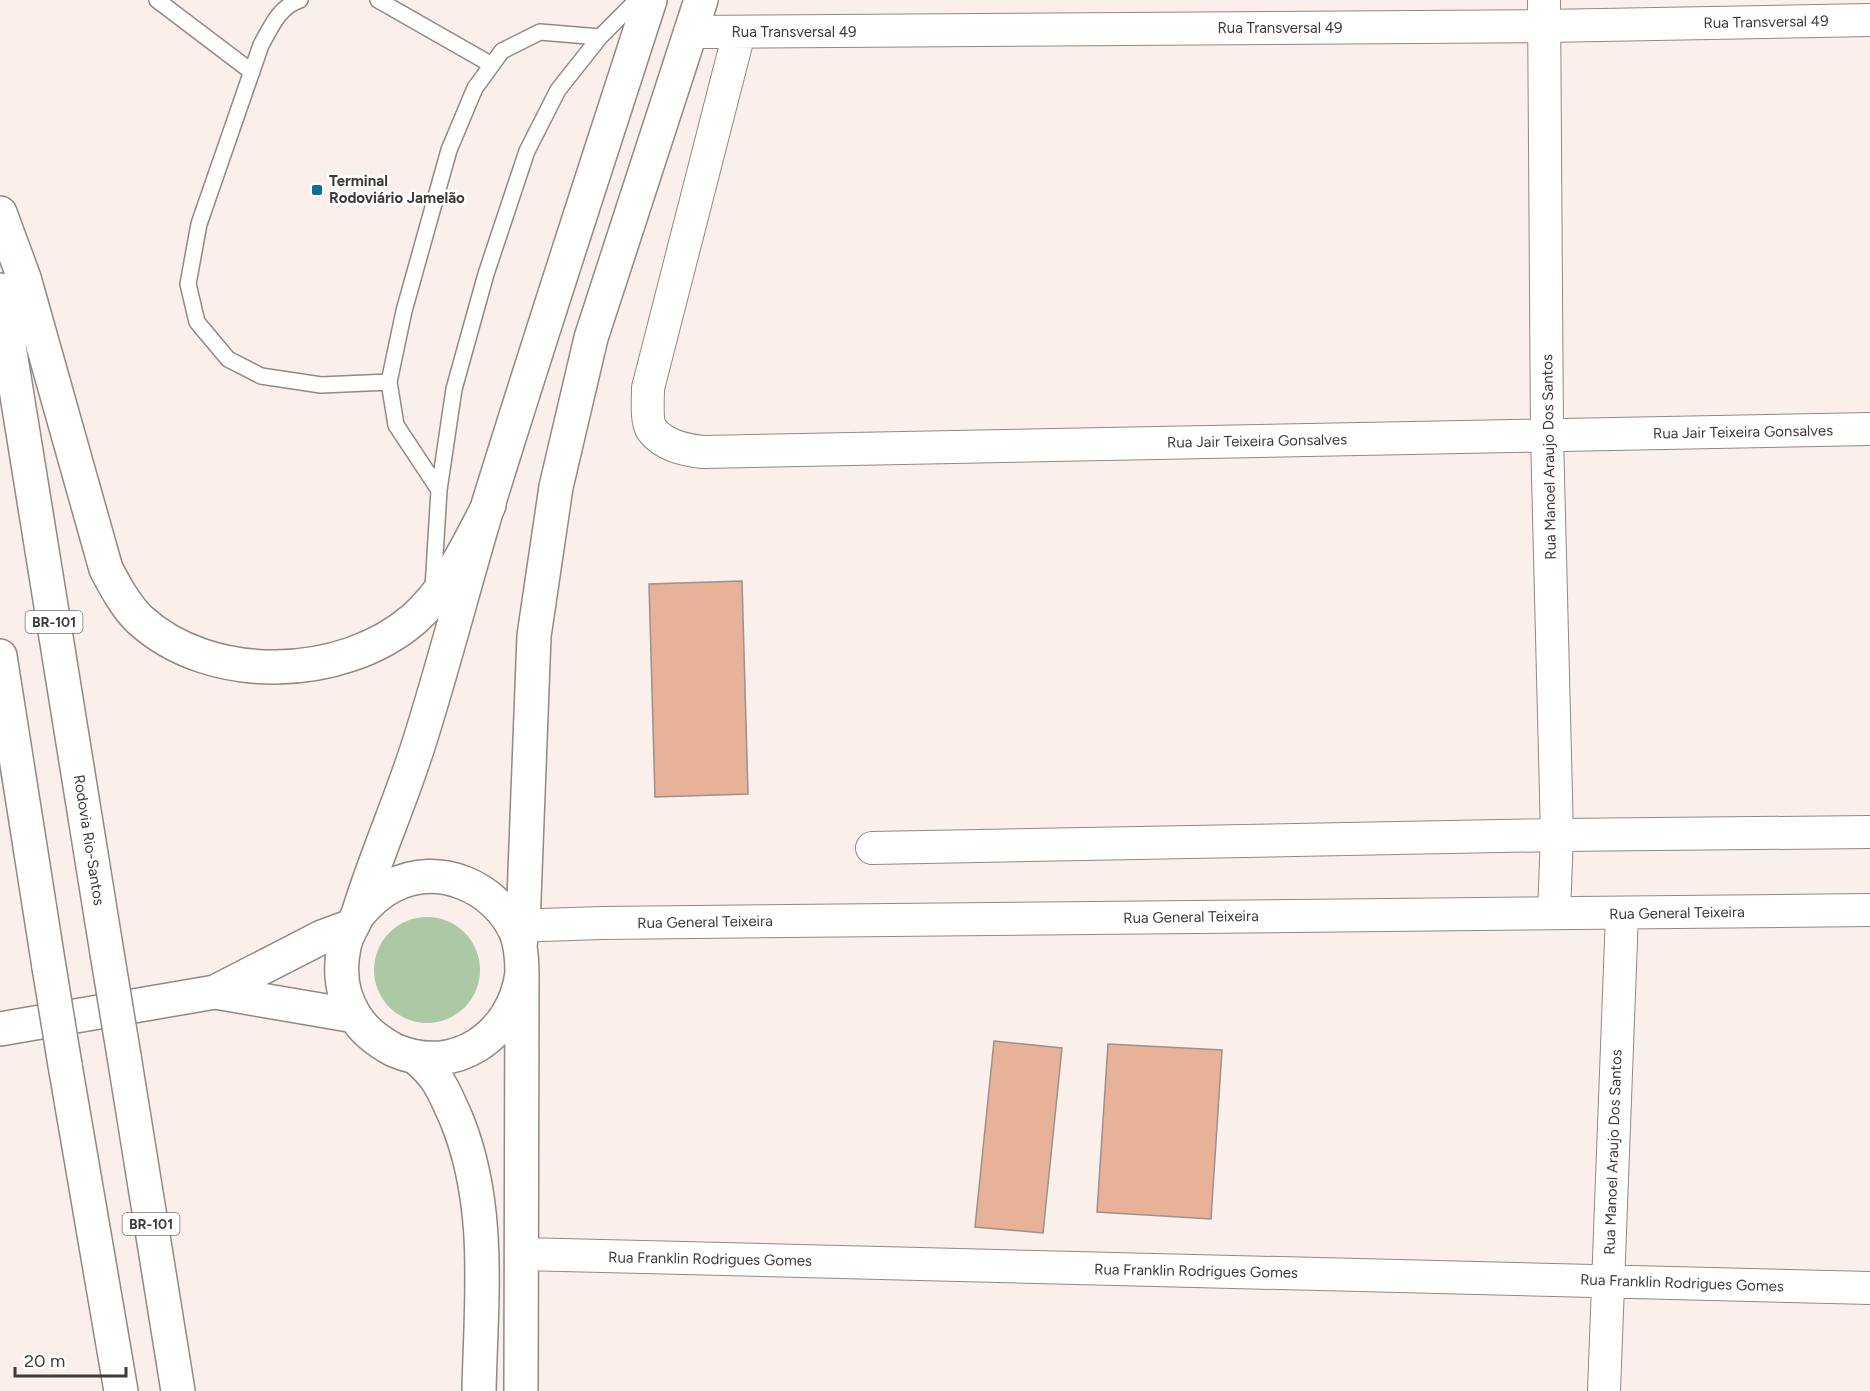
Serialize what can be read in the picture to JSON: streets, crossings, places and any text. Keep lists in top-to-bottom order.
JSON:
{
  "streets": {
    "main road": ["BR-101", "Rodovia Rio-Santos"],
    "street": [
      "Rua Transversal 49",
      "Rua Jair Teixeira Gonsalves",
      "Rua Manoel Araujo Dos Santos",
      "Rua General Teixeira",
      "Rua Franklin Rodrigues Gomes"
    ]
  },
  "crossings": [
    ["Rua Transversal 49", "Rua Jair Teixeira Gonsalves"],
    ["Rua Transversal 49", "Rua Manoel Araujo Dos Santos"],
    ["Rua Jair Teixeira Gonsalves", "Rua Manoel Araujo Dos Santos"],
    ["Rua Manoel Araujo Dos Santos", "Rua General Teixeira"],
    ["Rua Manoel Araujo Dos Santos", "Rua Franklin Rodrigues Gomes"]
  ],
  "places": {
    "transit": ["Terminal Rodoviário Jamelão"]
  },
  "scale_bar": "20 m"
}
